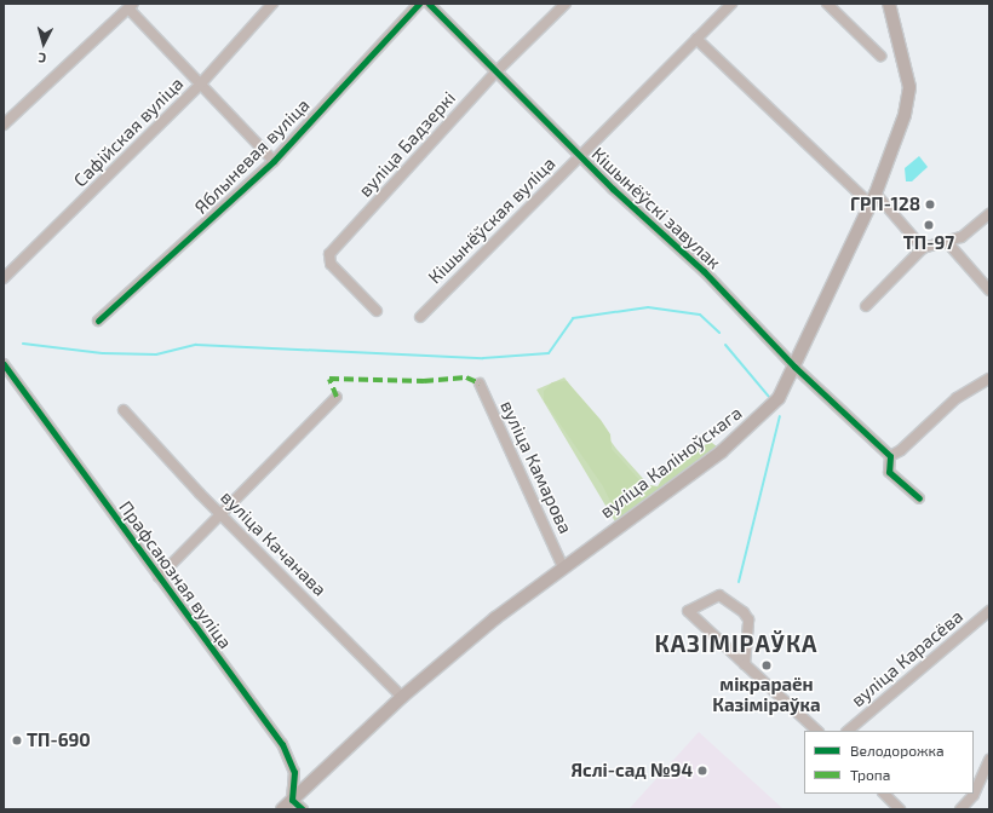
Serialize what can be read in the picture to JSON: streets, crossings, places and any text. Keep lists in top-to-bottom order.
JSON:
{
  "streets": {
    "main road": ["вуліца Каліноўскага"],
    "street": [
      "Сафійская вуліца",
      "вуліца Бадзеркі",
      "Яблыневая вуліца",
      "Кішынёўскі завулак",
      "Кішынёўская вуліца",
      "вуліца Камарова",
      "вуліца Качанава",
      "Прафсаюзная вуліца",
      "вуліца Карасёва"
    ]
  },
  "crossings": [
    ["вуліца Бадзеркі", "Кішынёўскі завулак"],
    ["Кішынёўскі завулак", "Кішынёўская вуліца"],
    ["Кішынёўскі завулак", "вуліца Каліноўскага"],
    ["вуліца Каліноўскага", "вуліца Камарова"],
    ["вуліца Каліноўскага", "вуліца Качанава"],
    ["вуліца Каліноўскага", "Прафсаюзная вуліца"]
  ],
  "districts": ["КАЗІМІРАЎКА"],
  "places": [
    "ГРП-128",
    "ТП-97",
    "мікрараён Казіміраўка",
    "ТП-690",
    "Яслі-сад №94"
  ],
  "legend": ["Велодорожка", "Тропа"],
  "north": "bottom"
}
